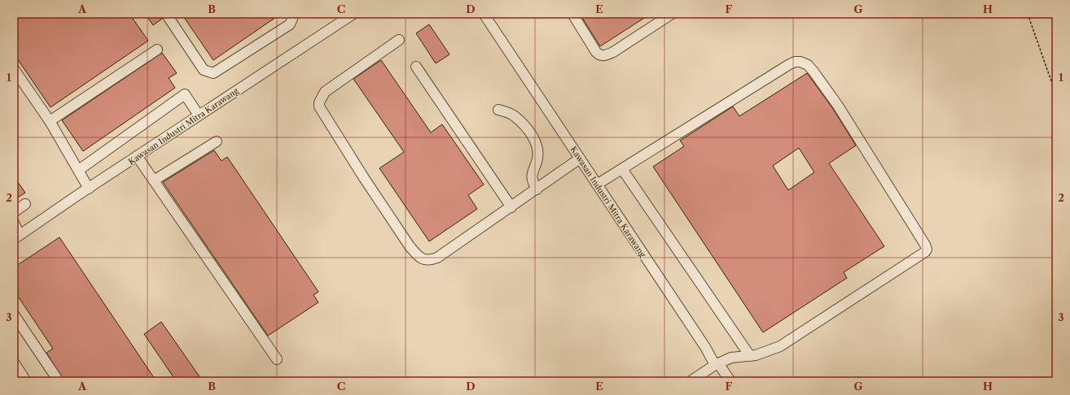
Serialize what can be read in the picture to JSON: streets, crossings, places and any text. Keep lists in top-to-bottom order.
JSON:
{
  "streets": {
    "street": ["Kawasan Industri Mitra Karawang"]
  },
  "grid": {
    "columns": [
      "A",
      "B",
      "C",
      "D",
      "E",
      "F",
      "G",
      "H"
    ],
    "rows": ["1", "2", "3"]
  }
}
